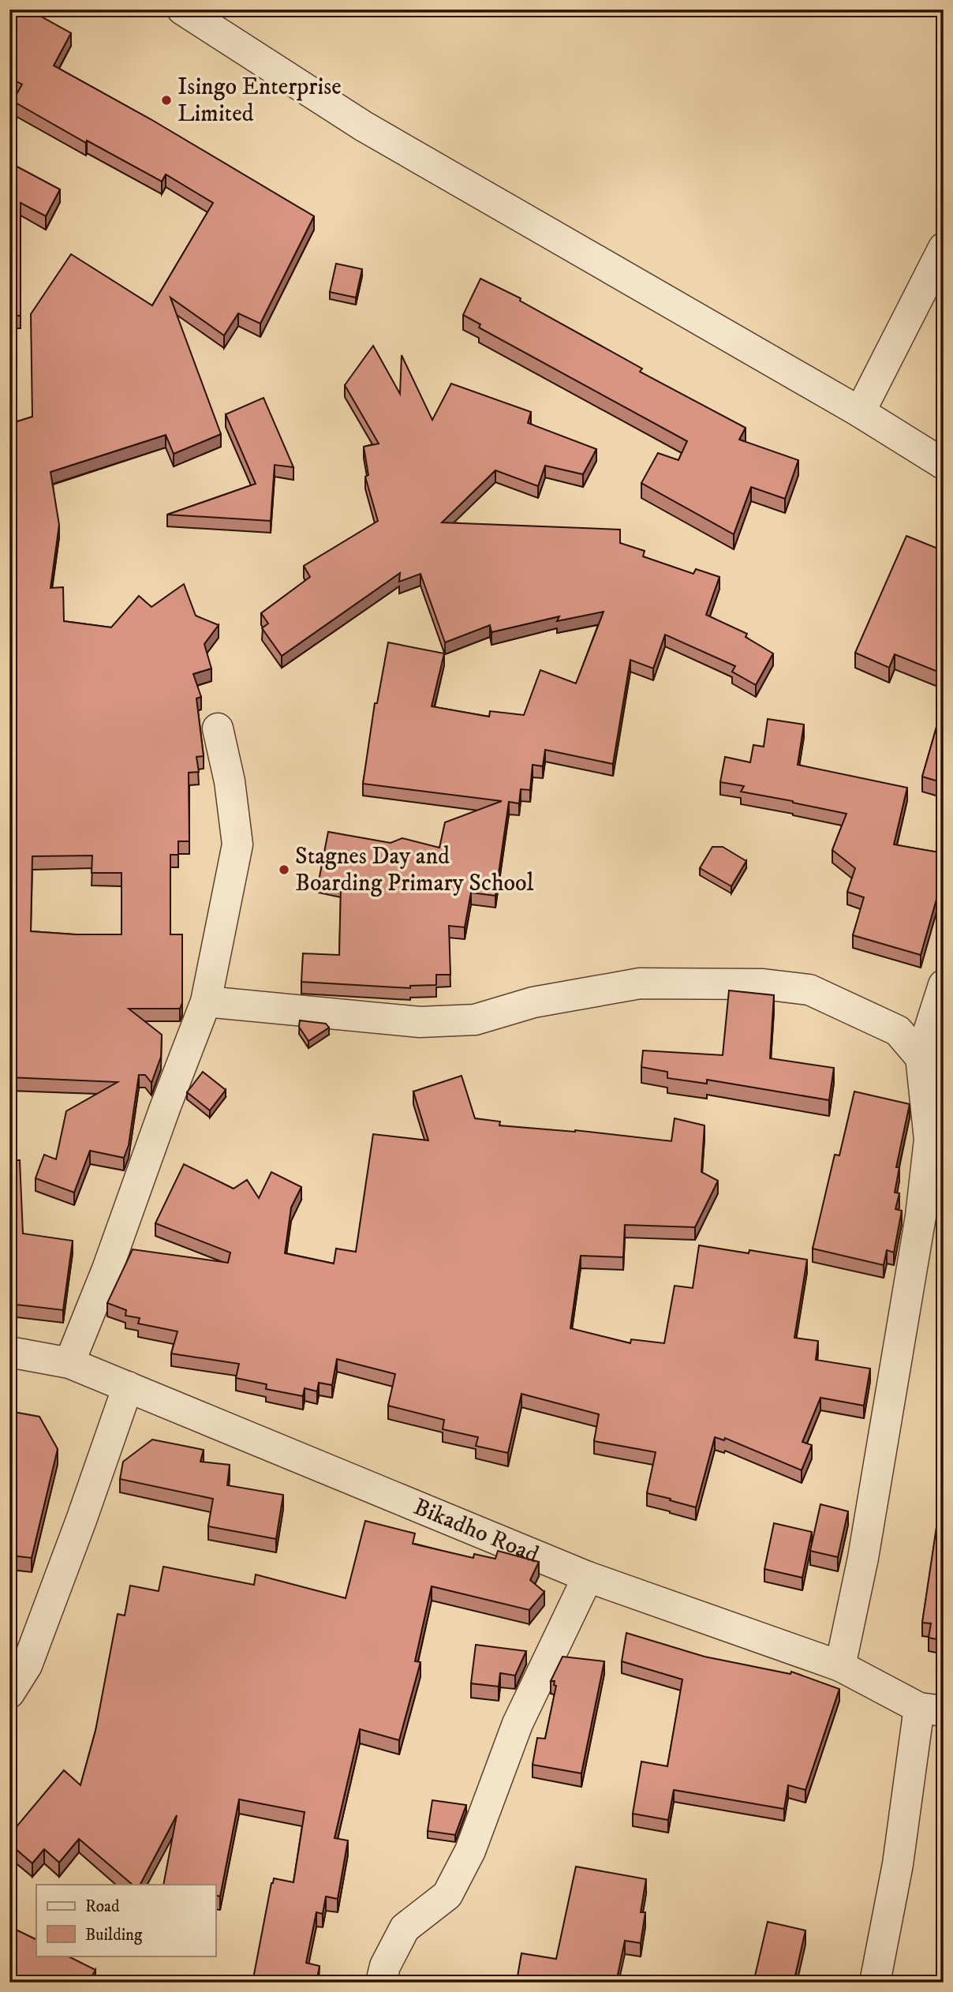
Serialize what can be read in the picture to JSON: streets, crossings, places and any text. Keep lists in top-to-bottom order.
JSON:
{
  "streets": {
    "street": ["Bikadho Road"]
  },
  "places": ["Isingo Enterprise Limited", "Stagnes Day and Boarding Primary School"],
  "legend": ["Road", "Building"]
}
